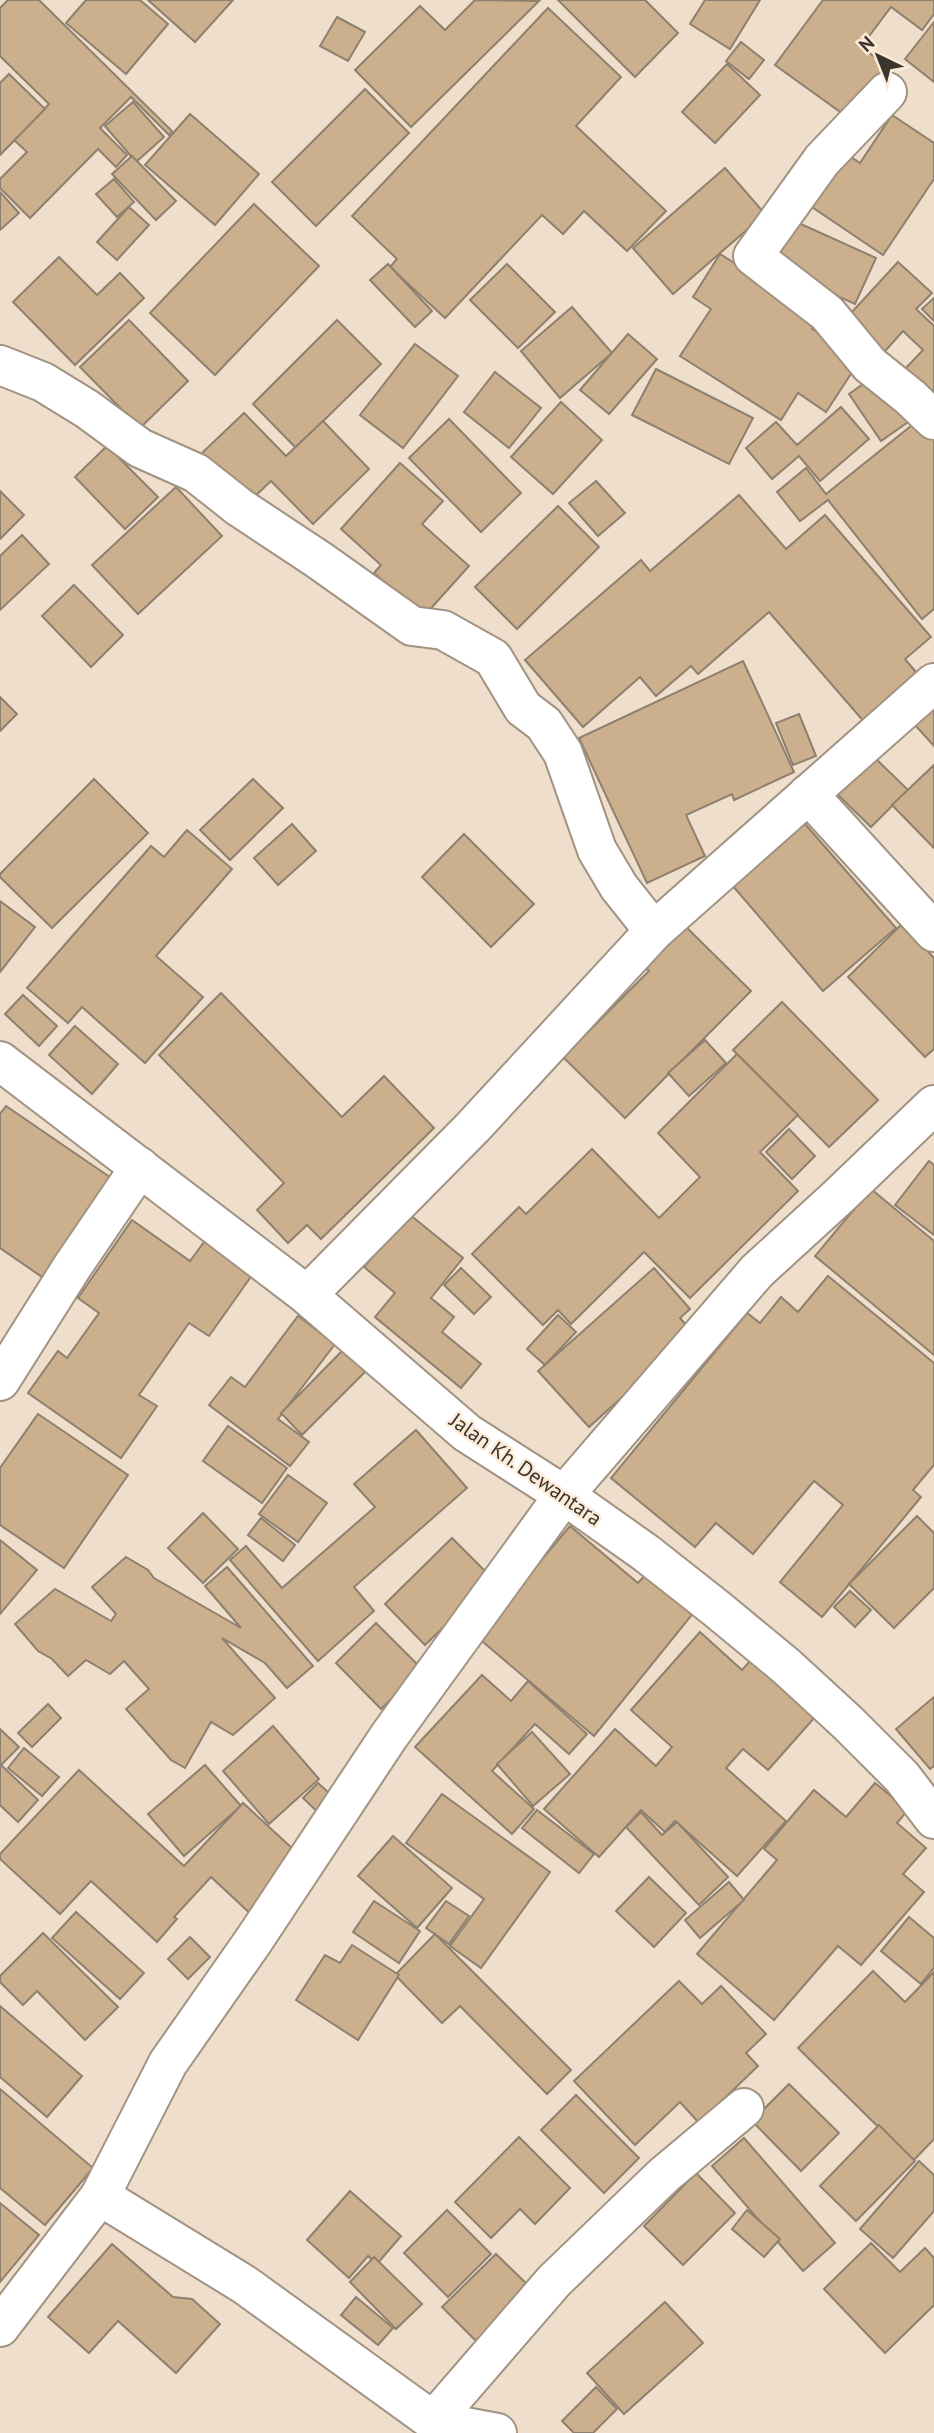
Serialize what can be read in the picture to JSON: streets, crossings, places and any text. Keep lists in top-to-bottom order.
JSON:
{
  "streets": {
    "street": ["Jalan Kh. Dewantara"]
  },
  "north": "top left"
}
